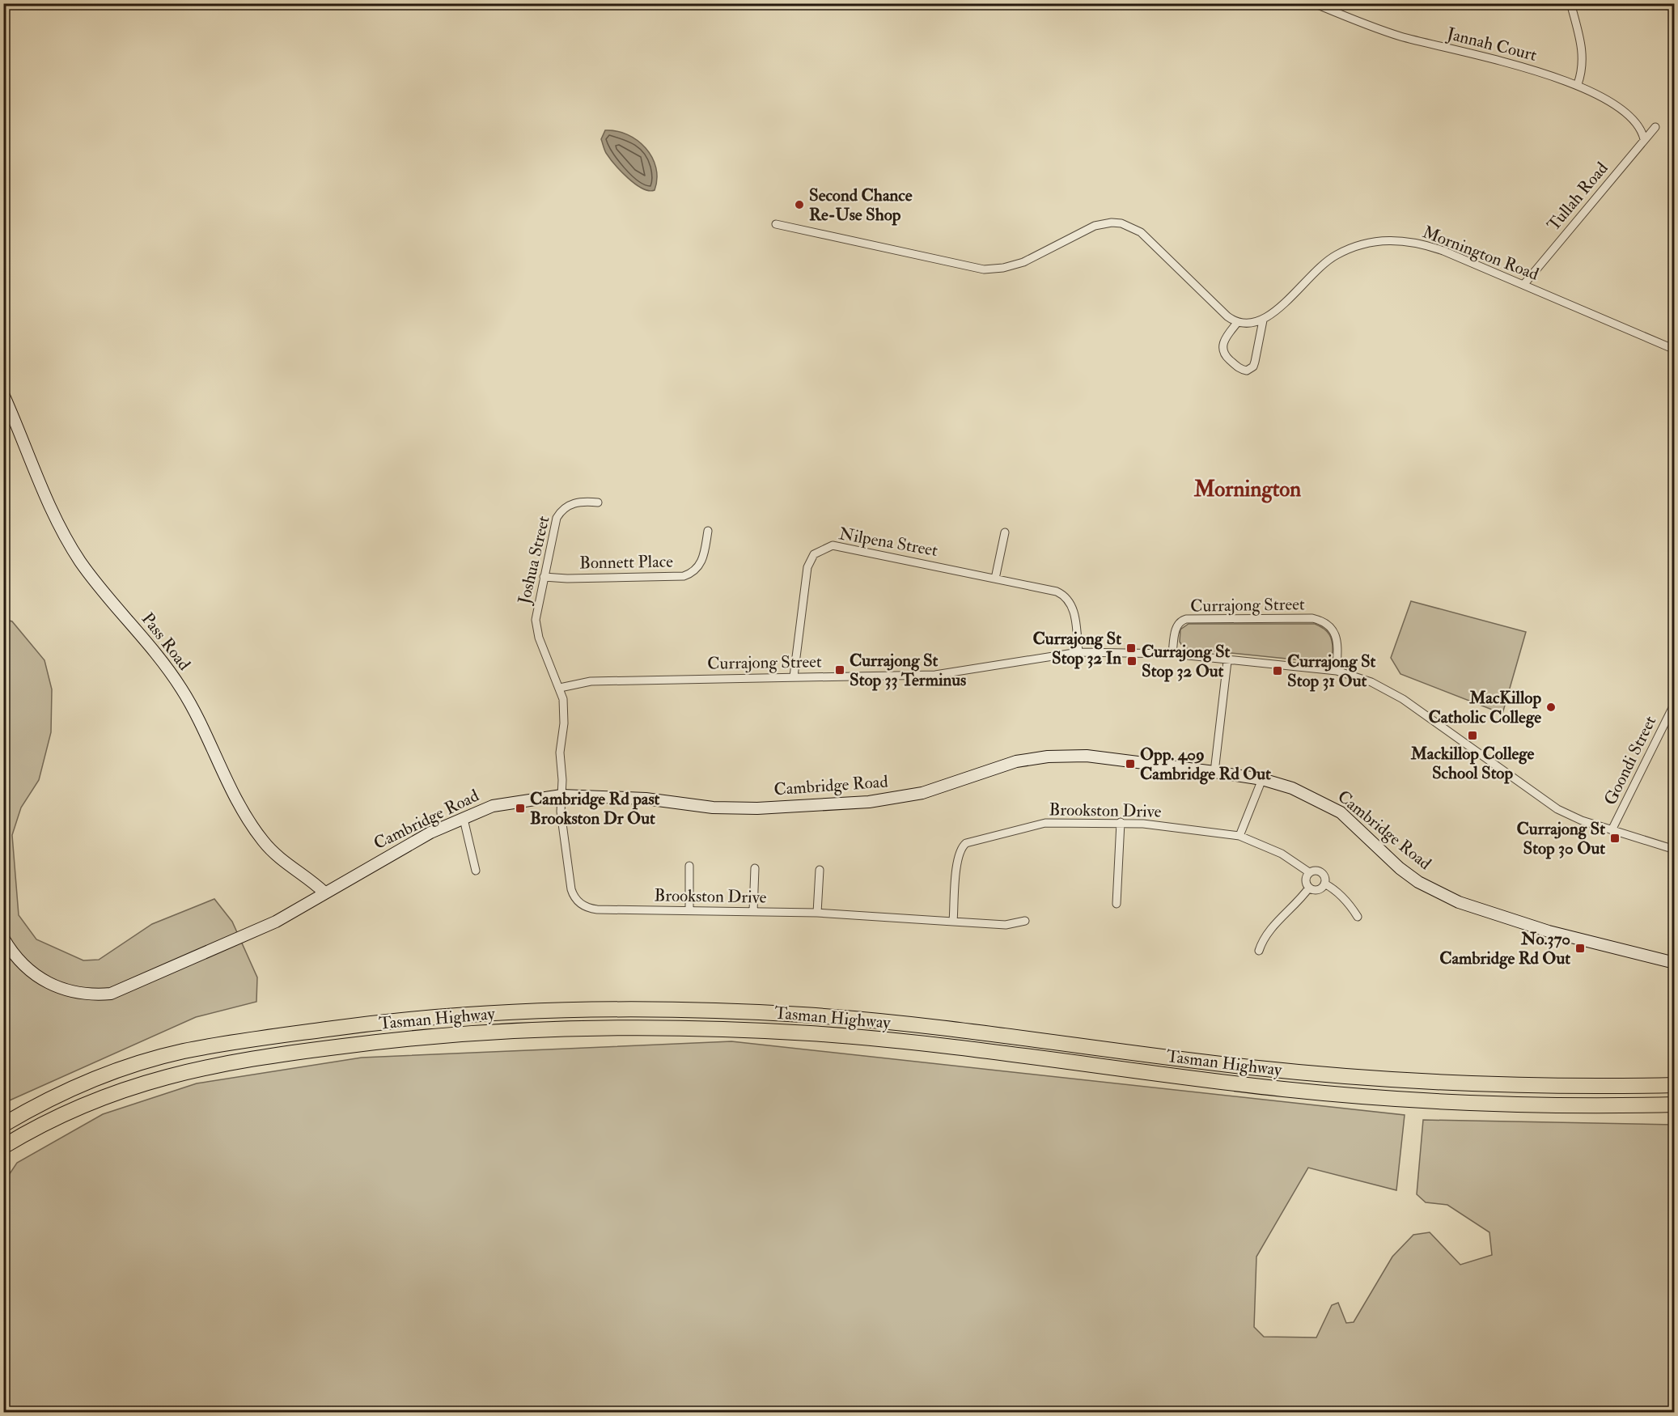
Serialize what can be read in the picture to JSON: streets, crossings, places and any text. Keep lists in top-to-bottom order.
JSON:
{
  "streets": {
    "highway": ["Tasman Highway"],
    "main road": ["Pass Road", "Cambridge Road"],
    "street": [
      "Jannah Court",
      "Tullah Road",
      "Mornington Road",
      "Nilpena Street",
      "Joshua Street",
      "Bonnett Place",
      "Currajong Street",
      "Goondi Street",
      "Brookston Drive"
    ]
  },
  "crossings": [
    ["Jannah Court", "Tullah Road"],
    ["Tullah Road", "Mornington Road"],
    ["Nilpena Street", "Currajong Street"],
    ["Joshua Street", "Bonnett Place"],
    ["Joshua Street", "Currajong Street"],
    ["Joshua Street", "Cambridge Road"],
    ["Joshua Street", "Brookston Drive"],
    ["Currajong Street", "Goondi Street"],
    ["Pass Road", "Cambridge Road"],
    ["Cambridge Road", "Brookston Drive"]
  ],
  "districts": ["Mornington"],
  "places": {
    "other": ["Second Chance Re-Use Shop", "MacKillop Catholic College"],
    "transit": [
      "Currajong St Stop 32 In",
      "Currajong St Stop 32 Out",
      "Currajong St Stop 33 Terminus",
      "Currajong St Stop 31 Out",
      "Mackillop College School Stop",
      "Opp. 409 Cambridge Rd Out",
      "Cambridge Rd past Brookston Dr Out",
      "Currajong St Stop 30 Out",
      "No.370 Cambridge Rd Out"
    ]
  }
}
